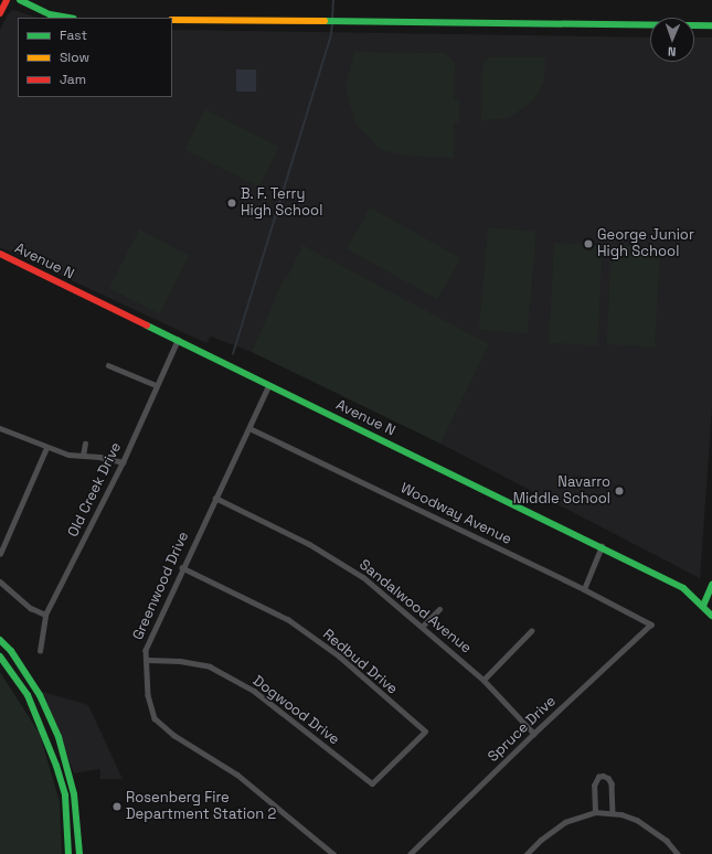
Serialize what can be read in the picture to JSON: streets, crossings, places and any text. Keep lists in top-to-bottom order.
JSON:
{
  "streets": {
    "street": [
      "Avenue N",
      "Old Creek Drive",
      "Woodway Avenue",
      "Greenwood Drive",
      "Sandalwood Avenue",
      "Redbud Drive",
      "Dogwood Drive",
      "Spruce Drive"
    ]
  },
  "crossings": [
    ["Avenue N", "Old Creek Drive"],
    ["Avenue N", "Greenwood Drive"],
    ["Woodway Avenue", "Greenwood Drive"],
    ["Woodway Avenue", "Spruce Drive"],
    ["Greenwood Drive", "Sandalwood Avenue"],
    ["Greenwood Drive", "Redbud Drive"],
    ["Greenwood Drive", "Dogwood Drive"],
    ["Sandalwood Avenue", "Spruce Drive"],
    ["Redbud Drive", "Dogwood Drive"]
  ],
  "places": [
    "B. F. Terry High School",
    "George Junior High School",
    "Navarro Middle School",
    "Rosenberg Fire Department Station 2"
  ],
  "legend": ["Fast", "Slow", "Jam"],
  "north": "bottom"
}
